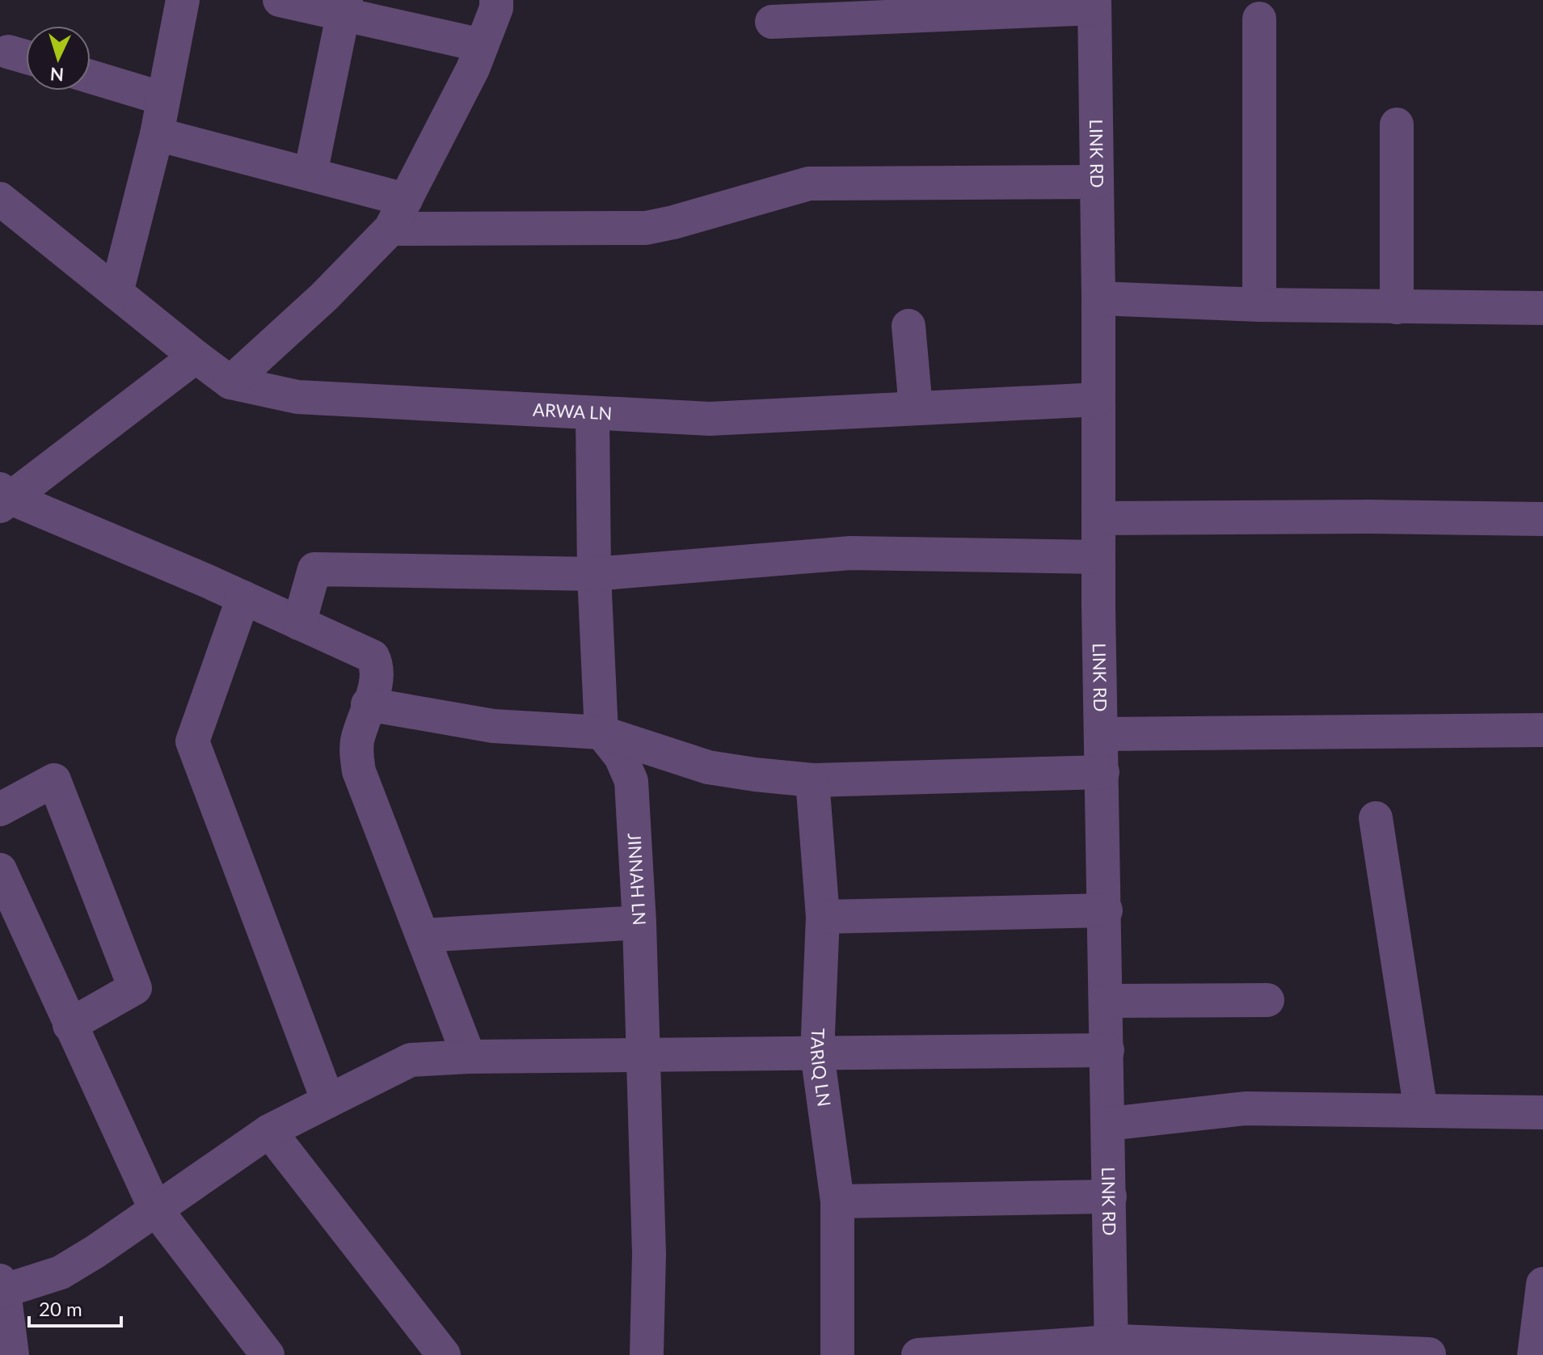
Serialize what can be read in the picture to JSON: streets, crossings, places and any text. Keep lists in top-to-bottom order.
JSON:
{
  "streets": {
    "street": [
      "LINK RD",
      "ARWA LN",
      "JINNAH LN",
      "TARIQ LN"
    ]
  },
  "crossings": [
    ["LINK RD", "ARWA LN"]
  ],
  "scale_bar": "20 m",
  "north": "bottom"
}
